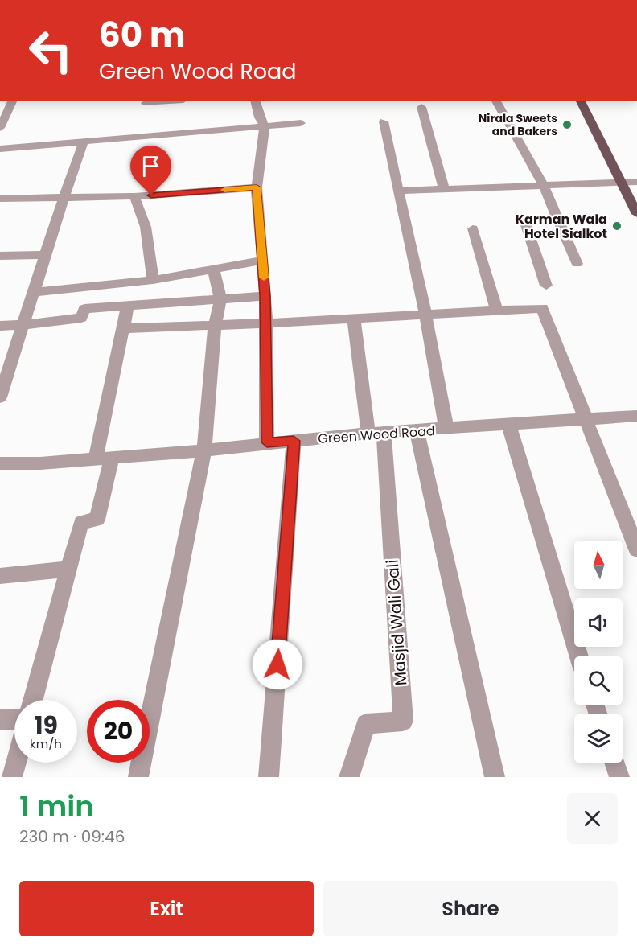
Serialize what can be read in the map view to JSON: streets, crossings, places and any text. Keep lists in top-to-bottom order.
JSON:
{
  "streets": {
    "street": ["Green Wood Road", "Masjid Wali Gali"]
  },
  "crossings": [
    ["Green Wood Road", "Masjid Wali Gali"]
  ],
  "places": ["Nirala Sweets and Bakers", "Karman Wala Hotel Sialkot"],
  "north": "top",
  "page": {
    "turn": ["60 m", "Green Wood Road"],
    "speed": "19 km/h",
    "limit": "20",
    "heading": ["1 min", "230 m · 09:46"],
    "buttons": ["Exit", "Share"]
  }
}
